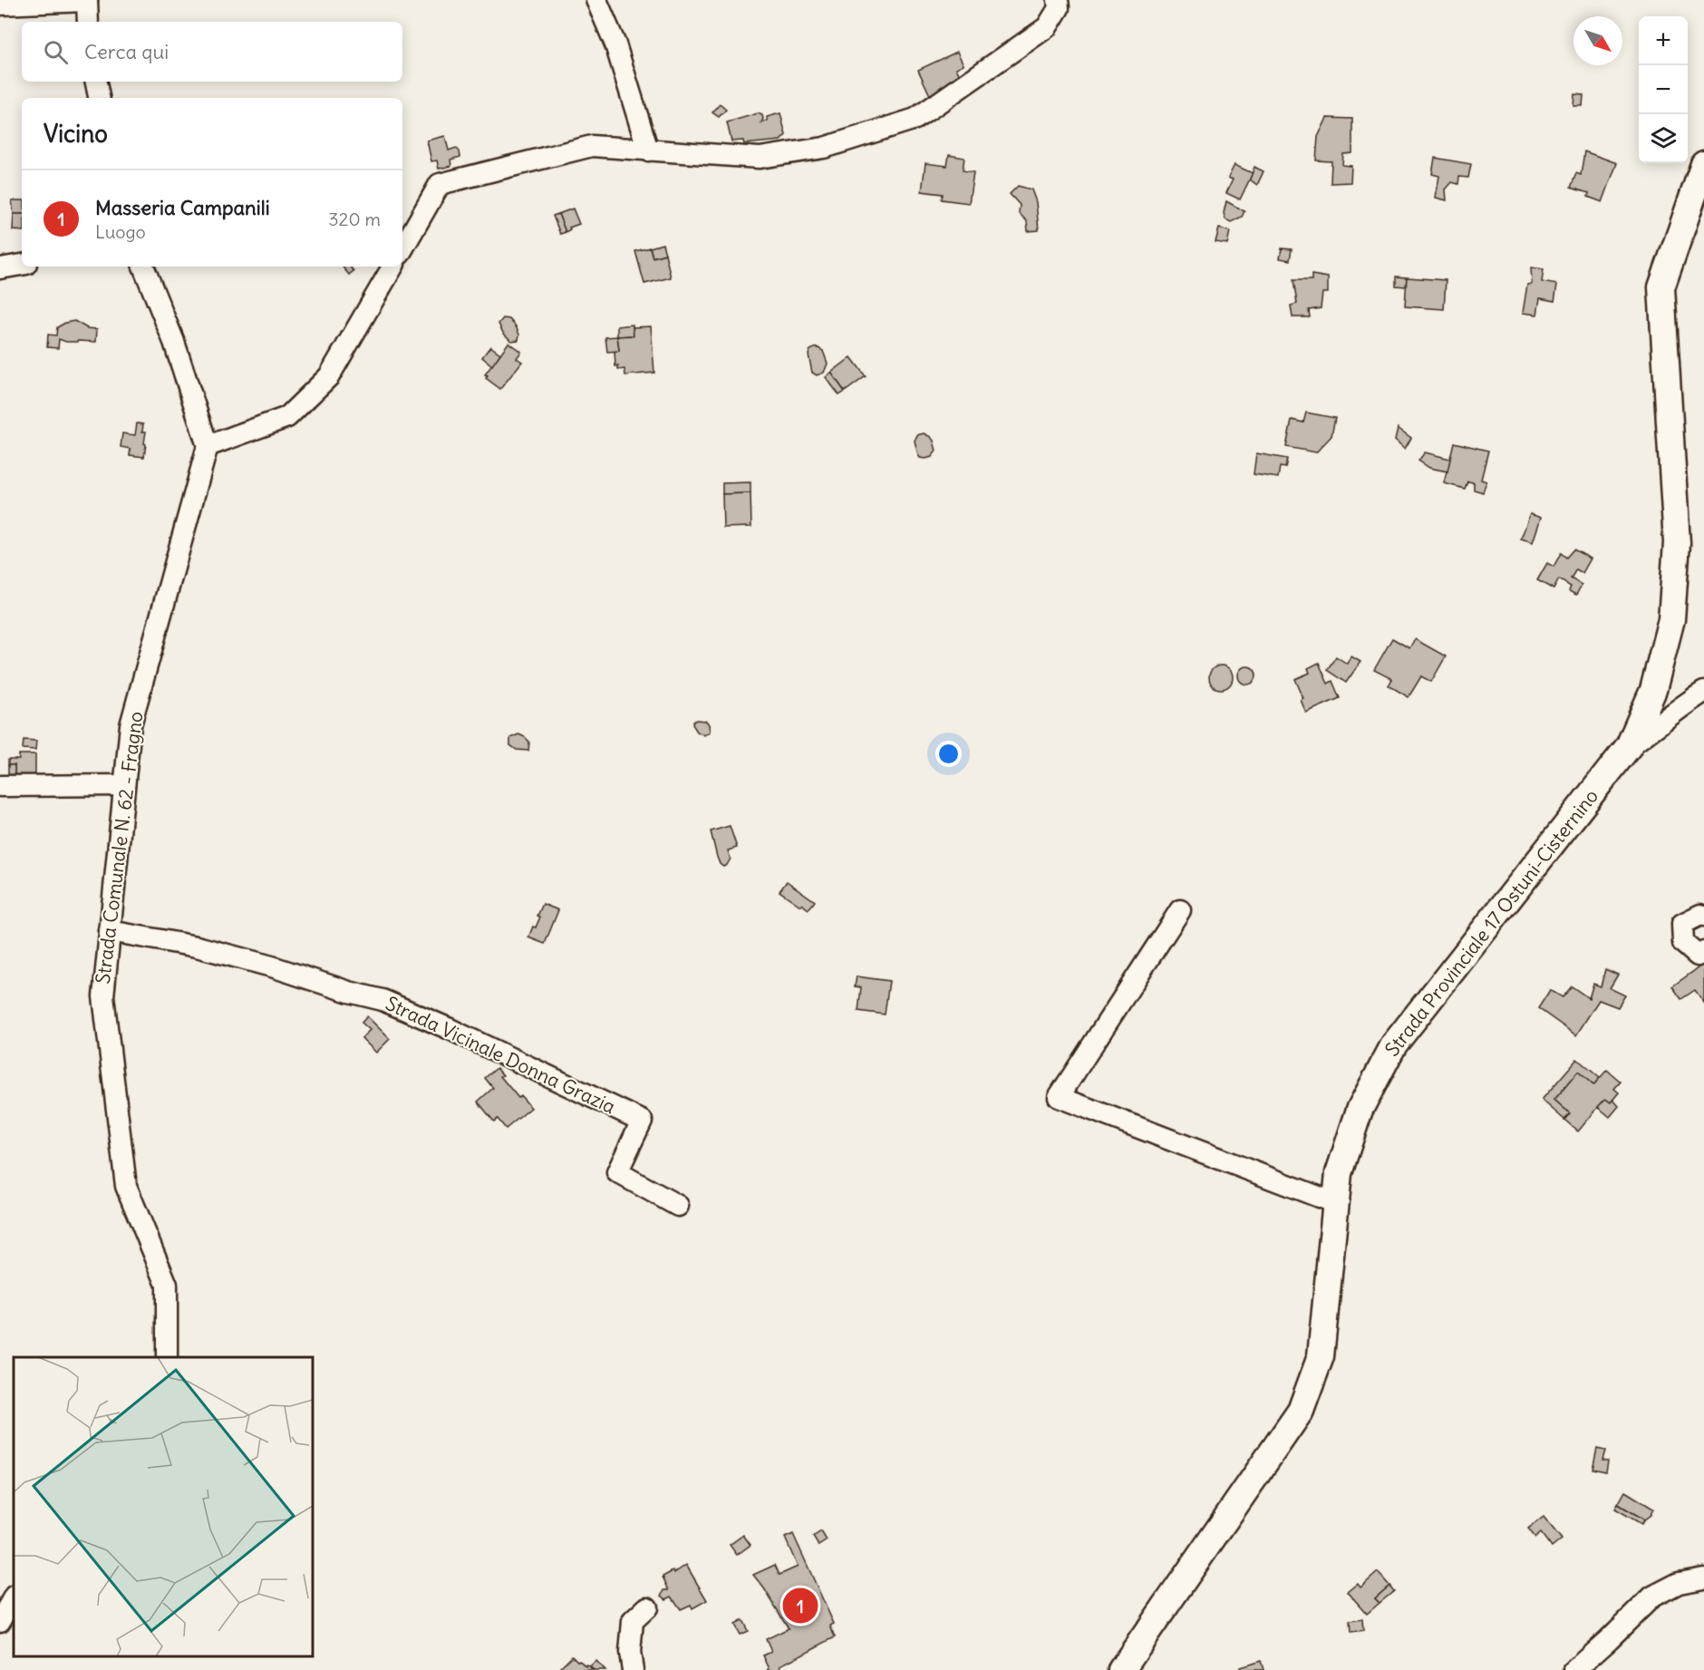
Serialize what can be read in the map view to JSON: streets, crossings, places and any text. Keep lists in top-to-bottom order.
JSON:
{
  "streets": {
    "main road": ["Strada Provinciale 17 Ostuni-Cisternino"],
    "street": ["Strada Comunale N. 62 - Fragno", "Strada Vicinale Donna Grazia"]
  },
  "crossings": [
    ["Strada Comunale N. 62 - Fragno", "Strada Vicinale Donna Grazia"]
  ],
  "north": "bottom right",
  "page": {
    "map_buttons": ["+", "−"],
    "search": "Cerca qui",
    "heading": "Vicino",
    "list": [
      {
        "mark": "1",
        "name": "Masseria Campanili",
        "note": "Luogo",
        "value": "320 m"
      }
    ],
    "pins": "1"
  }
}
